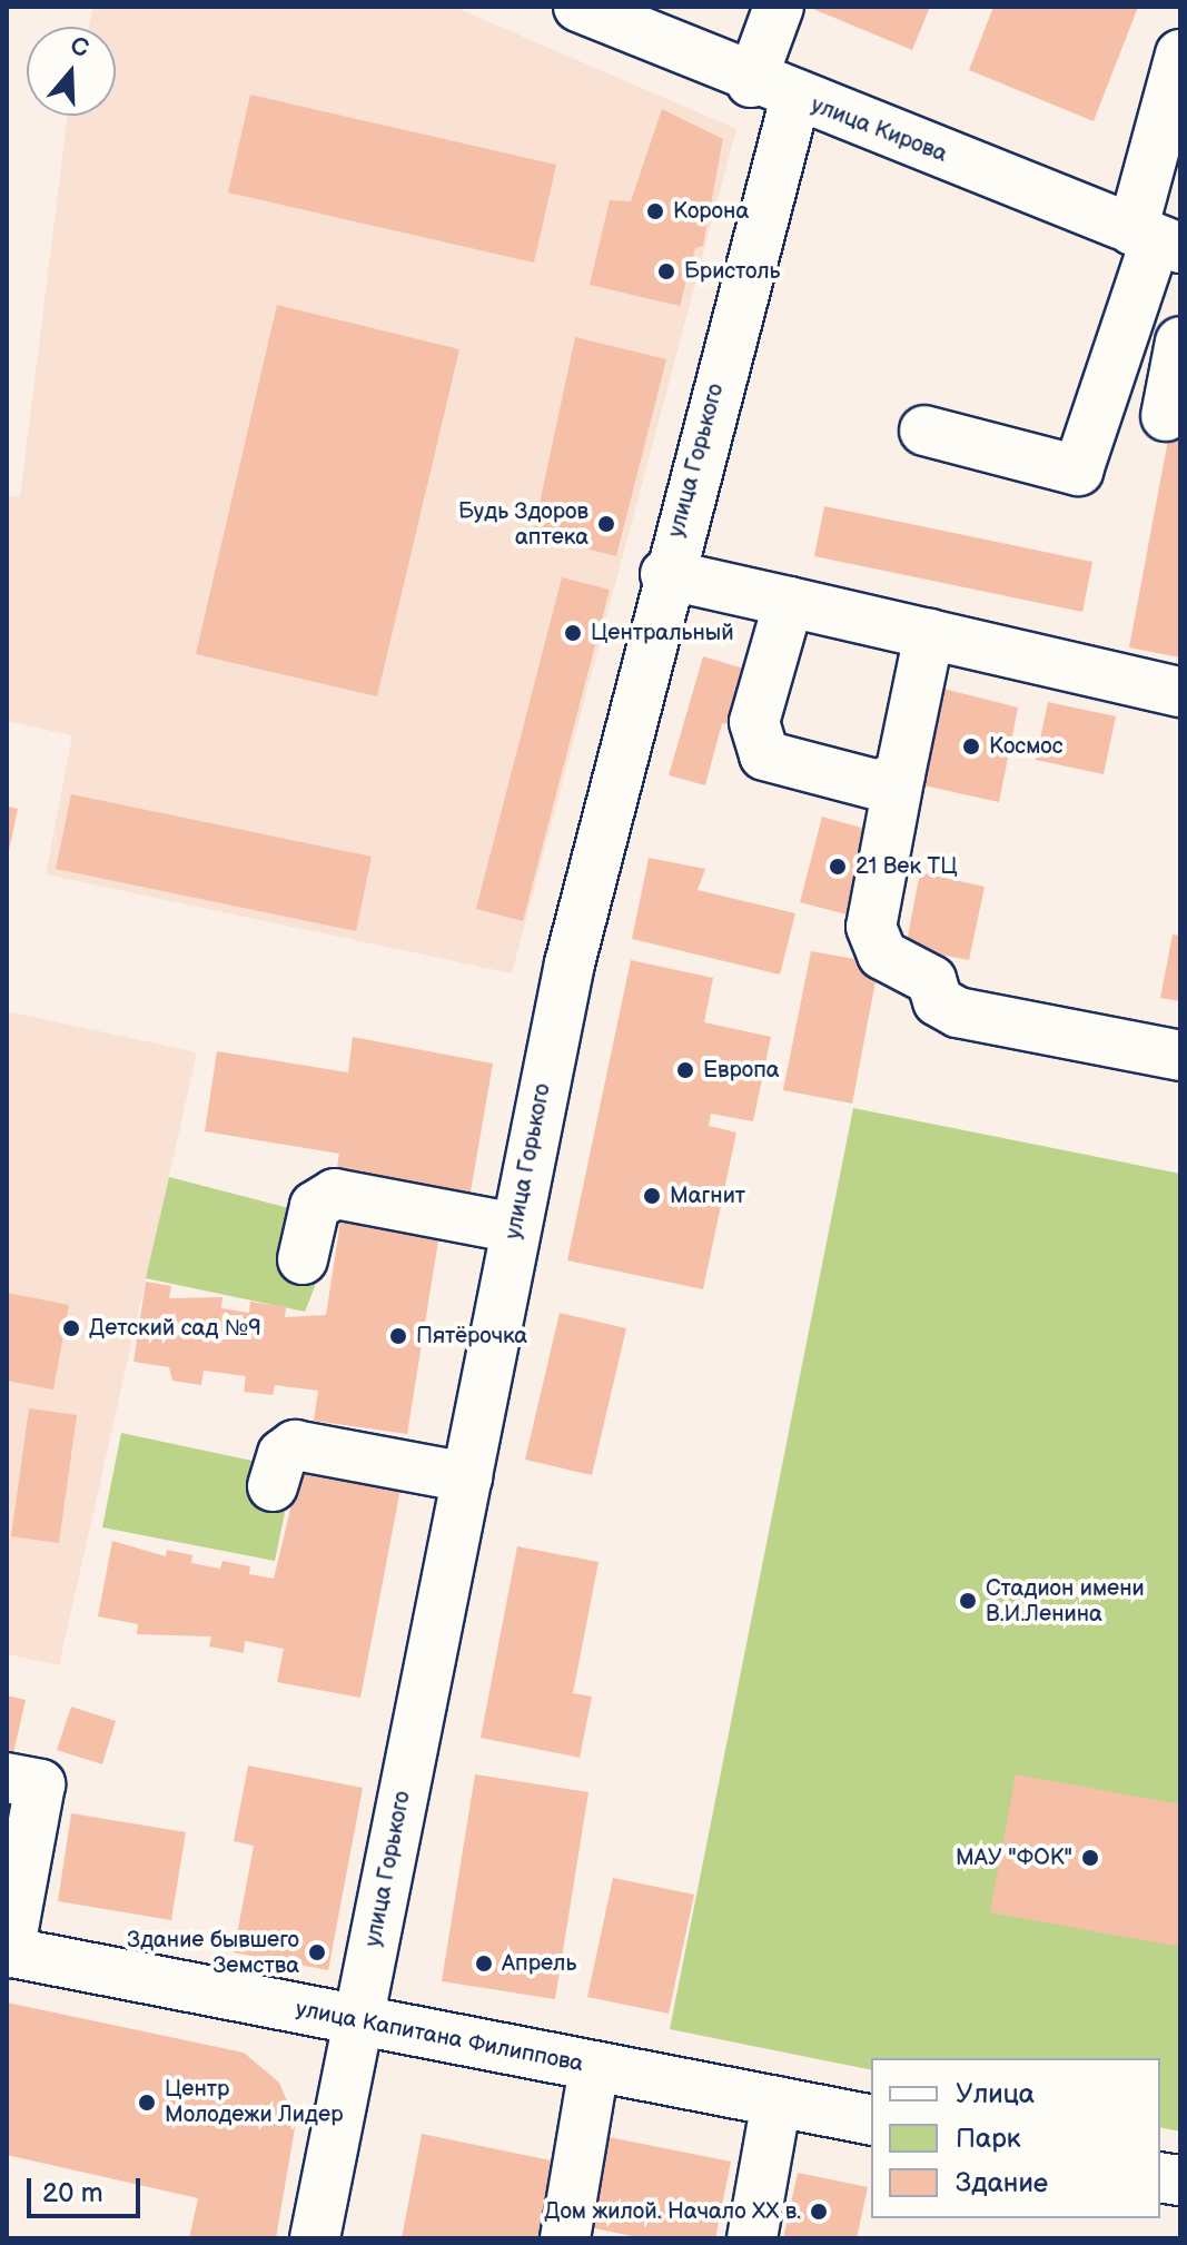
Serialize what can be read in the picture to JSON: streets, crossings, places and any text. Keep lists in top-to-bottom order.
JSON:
{
  "streets": {
    "street": ["улица Кирова", "улица Горького", "улица Капитана Филиппова"]
  },
  "crossings": [
    ["улица Кирова", "улица Горького"],
    ["улица Горького", "улица Капитана Филиппова"]
  ],
  "places": [
    "Корона",
    "Бристоль",
    "Будь Здоров аптека",
    "Центральный",
    "Космос",
    "21 Век ТЦ",
    "Европа",
    "Магнит",
    "Детский сад №9",
    "Пятёрочка",
    "Стадион имени В.И.Ленина",
    "МАУ \"ФОК\"",
    "Здание бывшего Земства",
    "Апрель",
    "Центр Молодежи Лидер",
    "Дом жилой. Начало ХХ в."
  ],
  "legend": ["Улица", "Парк", "Здание"],
  "scale_bar": "20 m",
  "north": "top"
}
